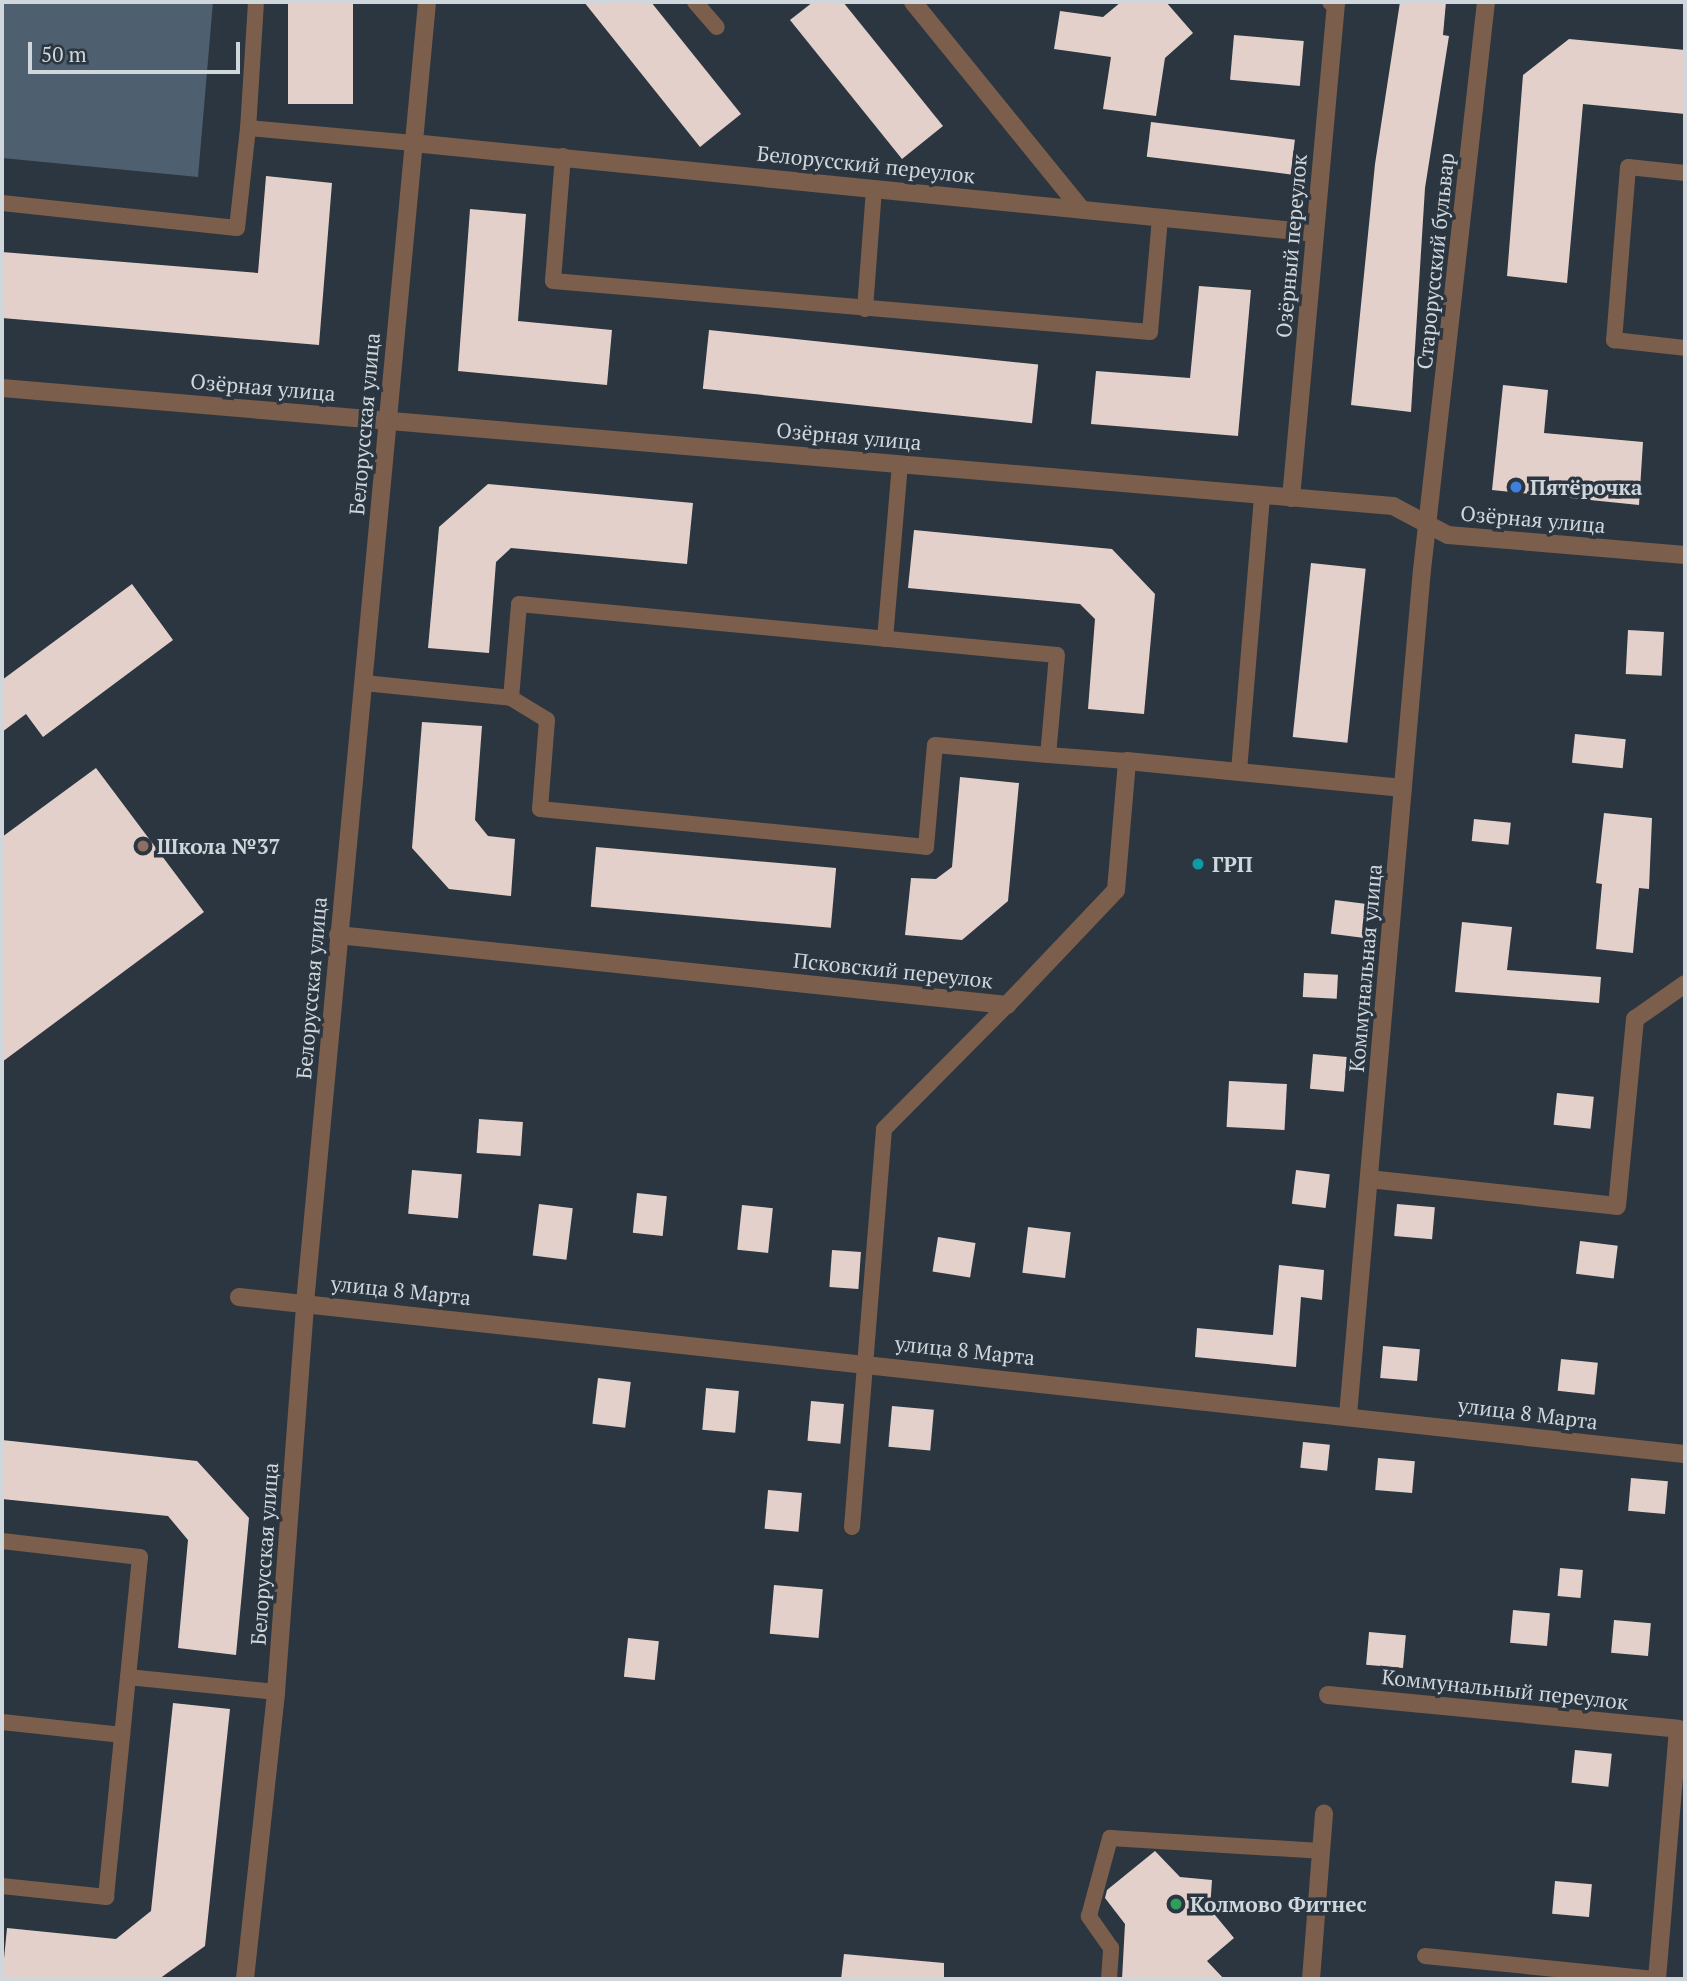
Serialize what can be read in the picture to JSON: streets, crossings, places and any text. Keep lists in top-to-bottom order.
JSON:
{
  "streets": {
    "street": [
      "Белорусский переулок",
      "Озёрный переулок",
      "Старорусский бульвар",
      "Озёрная улица",
      "Белорусская улица",
      "Коммунальная улица",
      "Псковский переулок",
      "улица 8 Марта",
      "Коммунальный переулок"
    ]
  },
  "crossings": [
    ["Белорусский переулок", "Озёрный переулок"],
    ["Белорусский переулок", "Белорусская улица"],
    ["Озёрный переулок", "Озёрная улица"],
    ["Старорусский бульвар", "Озёрная улица"],
    ["Старорусский бульвар", "Коммунальная улица"],
    ["Озёрная улица", "Белорусская улица"],
    ["Озёрная улица", "Коммунальная улица"],
    ["Белорусская улица", "Псковский переулок"],
    ["Белорусская улица", "улица 8 Марта"],
    ["Коммунальная улица", "улица 8 Марта"]
  ],
  "places": [
    "Пятёрочка",
    "Школа №37",
    "ГРП",
    "Колмово Фитнес"
  ],
  "scale_bar": "50 m"
}
